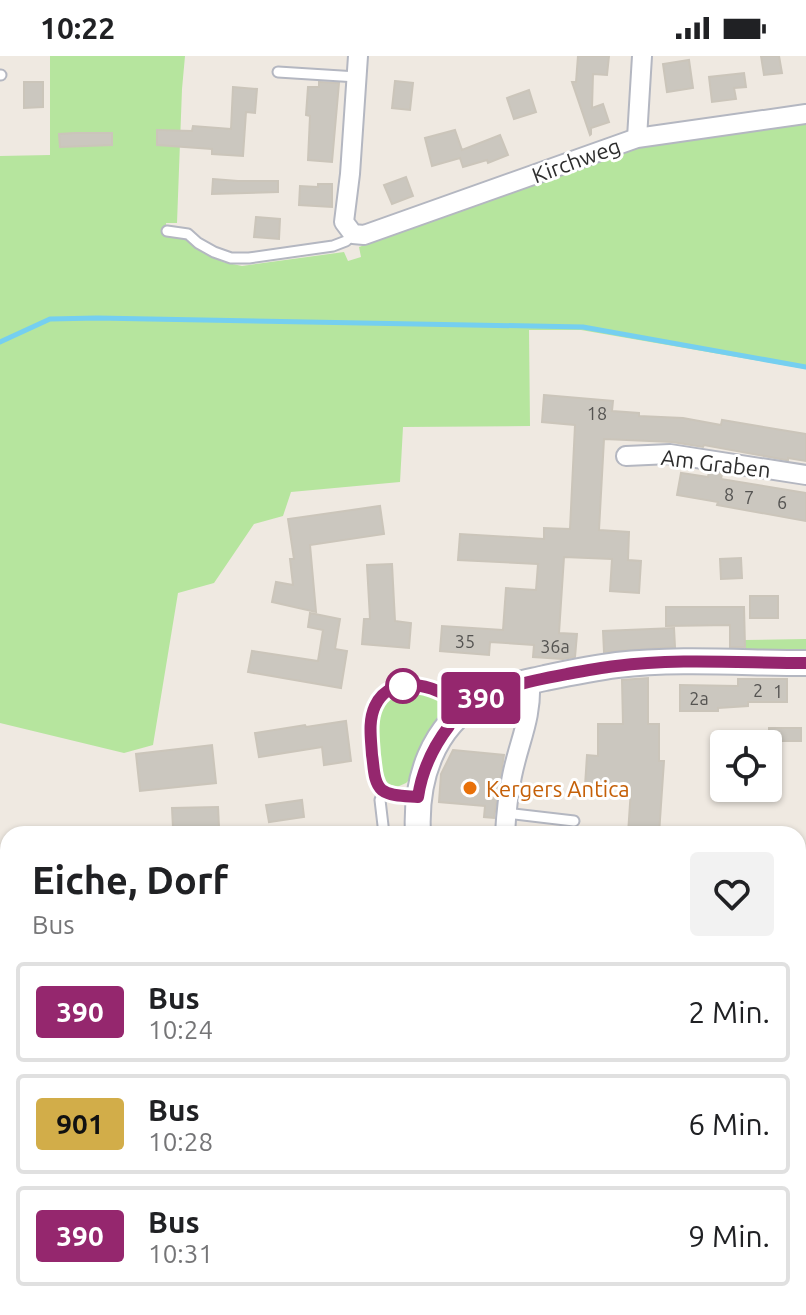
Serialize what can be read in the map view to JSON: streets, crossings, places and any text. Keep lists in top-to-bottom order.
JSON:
{
  "streets": {
    "street": ["Kirchweg", "Am Graben"]
  },
  "places": ["Kergers Antica"],
  "lines": ["bus line 390"],
  "house_numbers": [
    "18",
    "8",
    "7",
    "6",
    "35",
    "36a",
    "2",
    "1",
    "2a"
  ],
  "page": {
    "status": "10:22",
    "on_map": "390",
    "heading": ["Eiche, Dorf", "Bus"],
    "list": [
      {
        "mark": "390",
        "name": "Bus",
        "note": "10:24",
        "value": "2 Min."
      },
      {
        "mark": "901",
        "name": "Bus",
        "note": "10:28",
        "value": "6 Min."
      },
      {
        "mark": "390",
        "name": "Bus",
        "note": "10:31",
        "value": "9 Min."
      }
    ]
  }
}
